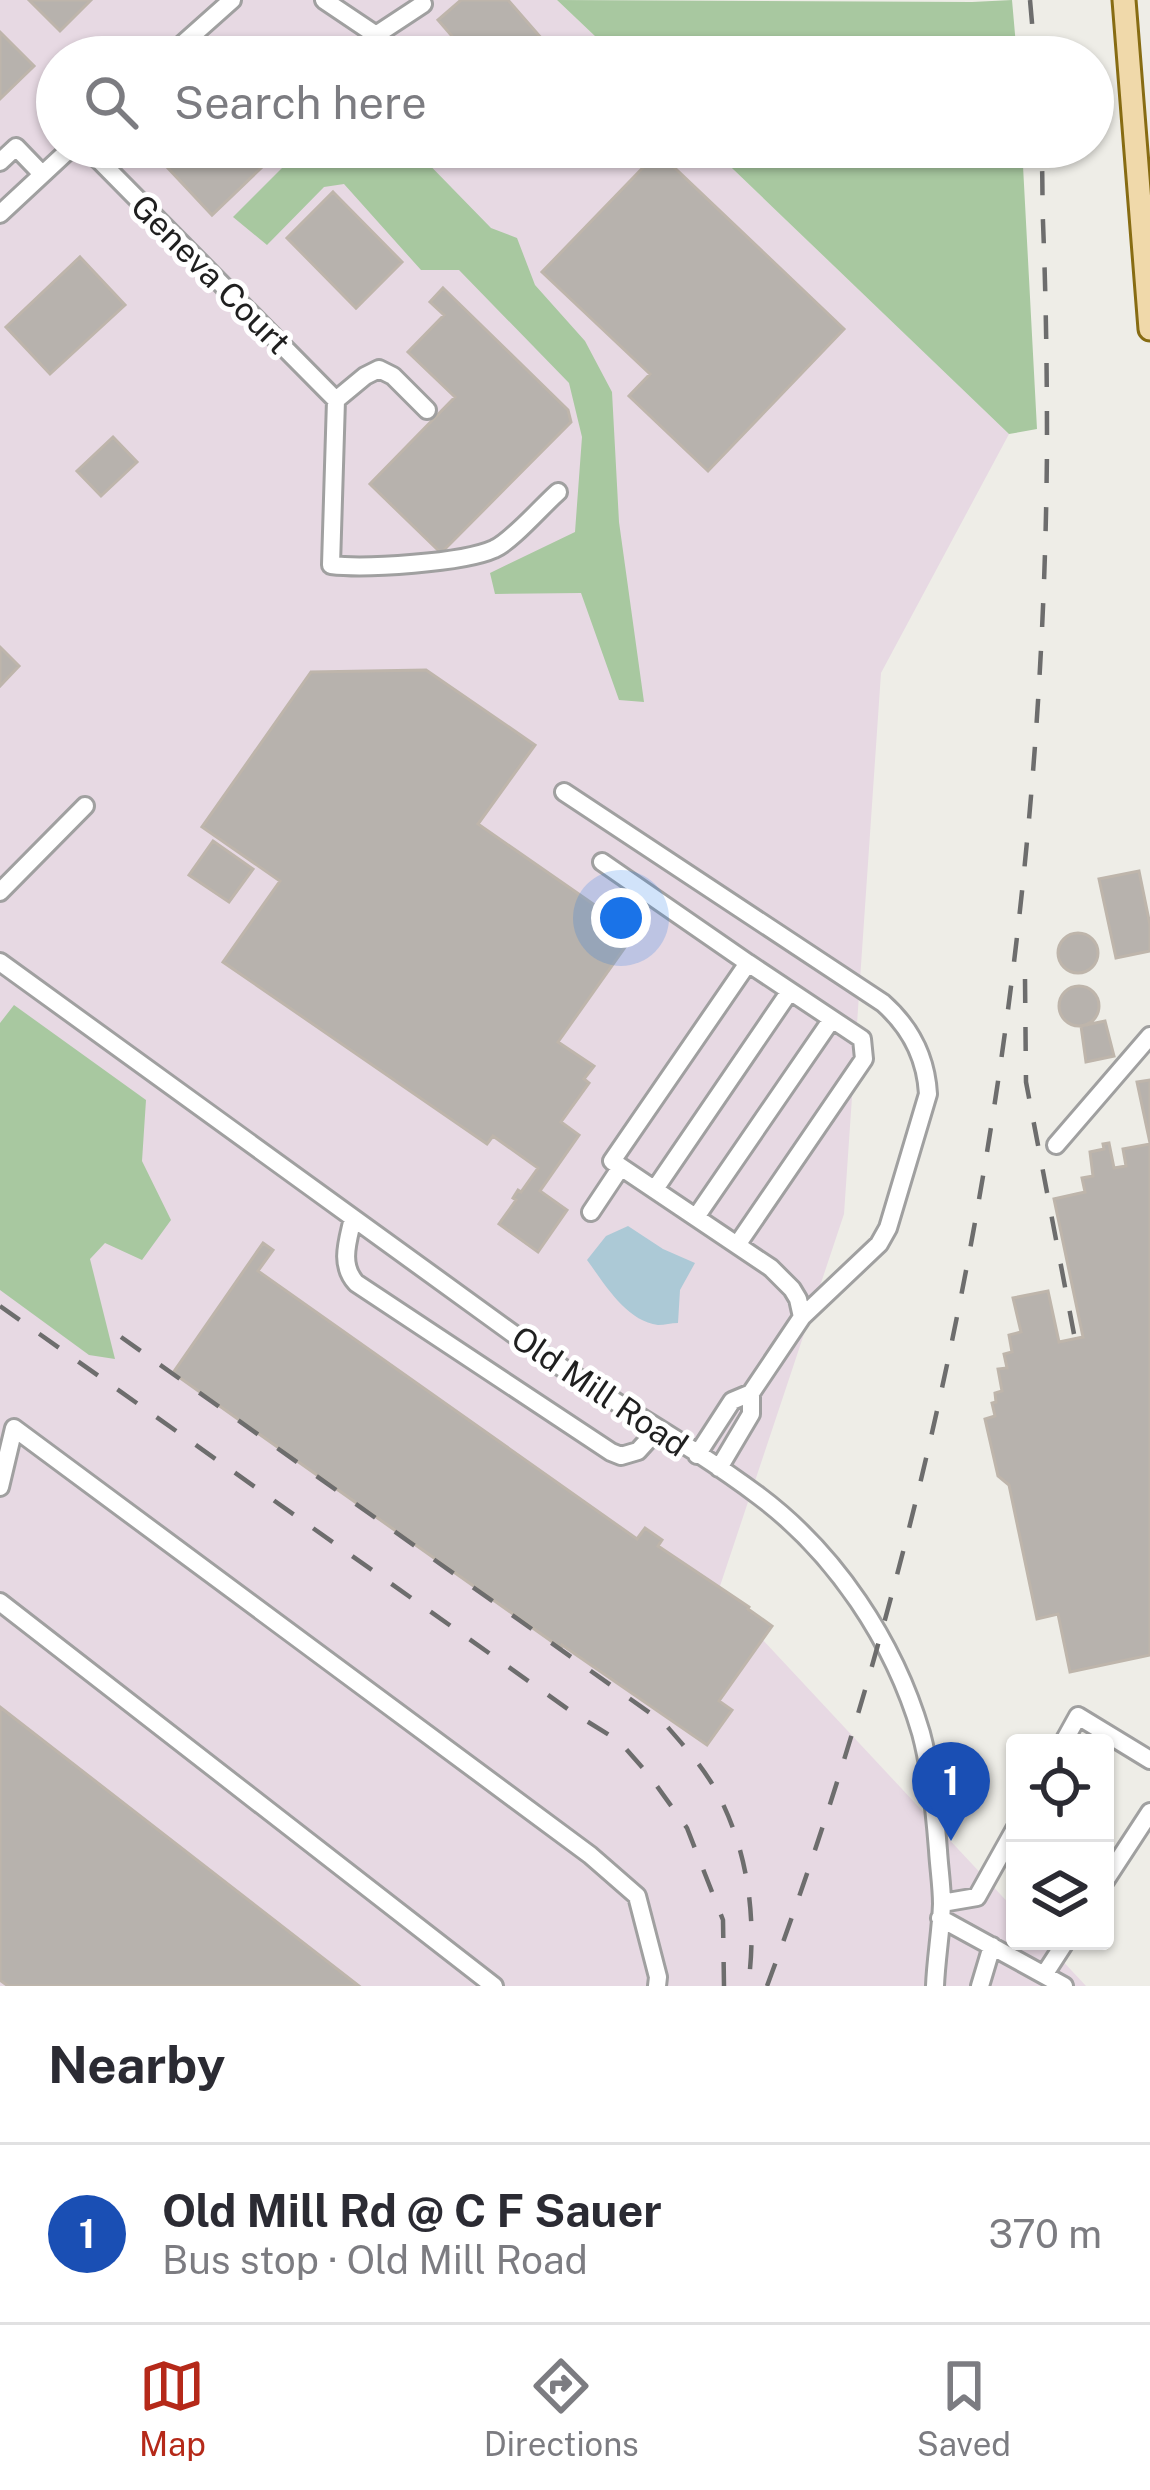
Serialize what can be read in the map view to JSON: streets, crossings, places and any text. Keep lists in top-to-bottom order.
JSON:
{
  "streets": {
    "street": ["Geneva Court", "Old Mill Road"]
  },
  "page": {
    "search": "Search here",
    "pins": "1",
    "heading": "Nearby",
    "list": [
      {
        "mark": "1",
        "name": "Old Mill Rd @ C F Sauer",
        "note": "Bus stop · Old Mill Road",
        "value": "370 m"
      }
    ],
    "nav": ["Map", "Directions", "Saved"]
  }
}
